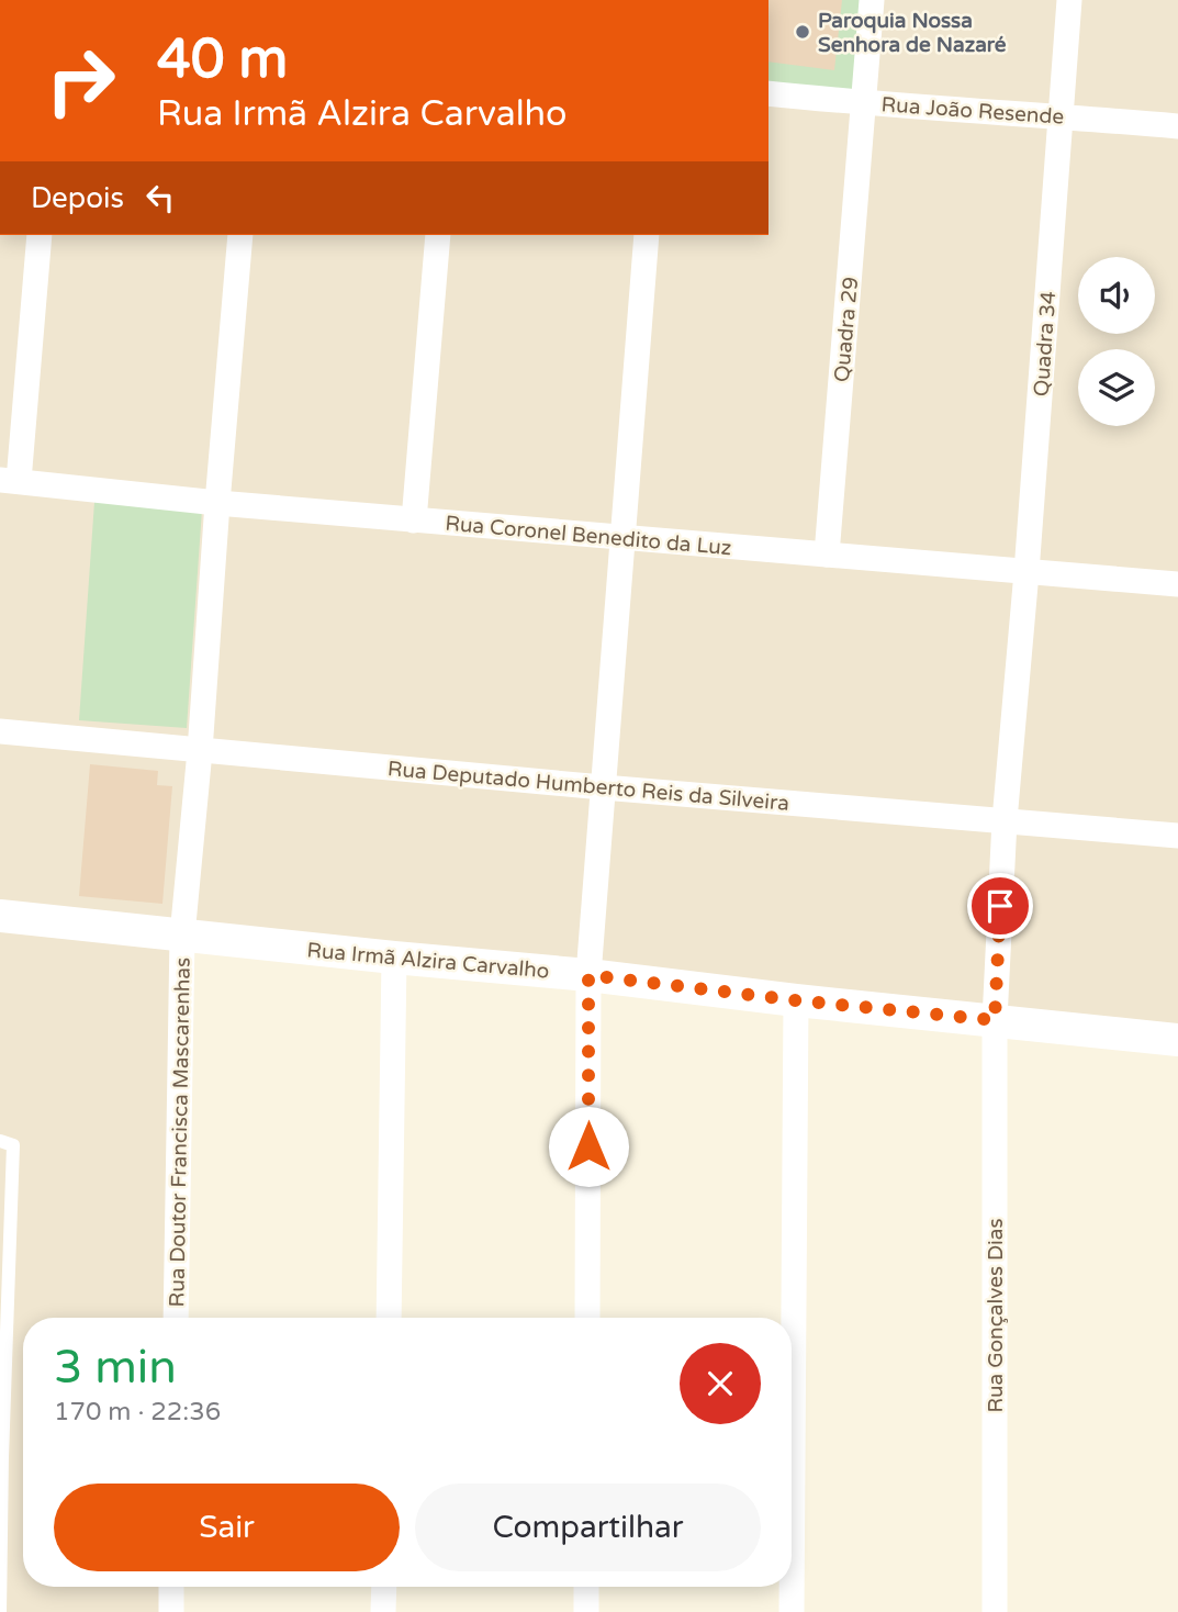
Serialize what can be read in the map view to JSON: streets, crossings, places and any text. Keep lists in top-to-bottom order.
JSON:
{
  "streets": {
    "street": [
      "Rua João Resende",
      "Quadra 29",
      "Quadra 34",
      "Rua Coronel Benedito da Luz",
      "Rua Deputado Humberto Reis da Silveira",
      "Rua Irmã Alzira Carvalho",
      "Rua Doutor Francisca Mascarenhas",
      "Rua Gonçalves Dias"
    ]
  },
  "crossings": [
    ["Rua João Resende", "Quadra 29"],
    ["Rua João Resende", "Quadra 34"],
    ["Quadra 29", "Rua Coronel Benedito da Luz"],
    ["Quadra 34", "Rua Coronel Benedito da Luz"],
    ["Quadra 34", "Rua Deputado Humberto Reis da Silveira"],
    ["Quadra 34", "Rua Gonçalves Dias"],
    ["Rua Coronel Benedito da Luz", "Rua Doutor Francisca Mascarenhas"],
    ["Rua Deputado Humberto Reis da Silveira", "Rua Doutor Francisca Mascarenhas"],
    ["Rua Deputado Humberto Reis da Silveira", "Rua Gonçalves Dias"],
    ["Rua Irmã Alzira Carvalho", "Rua Doutor Francisca Mascarenhas"],
    ["Rua Irmã Alzira Carvalho", "Rua Gonçalves Dias"]
  ],
  "places": ["Paroquia Nossa Senhora de Nazaré"],
  "page": {
    "turn": ["40 m", "Rua Irmã Alzira Carvalho"],
    "then": "Depois",
    "heading": ["3 min", "170 m · 22:36"],
    "buttons": ["Sair", "Compartilhar"]
  }
}
